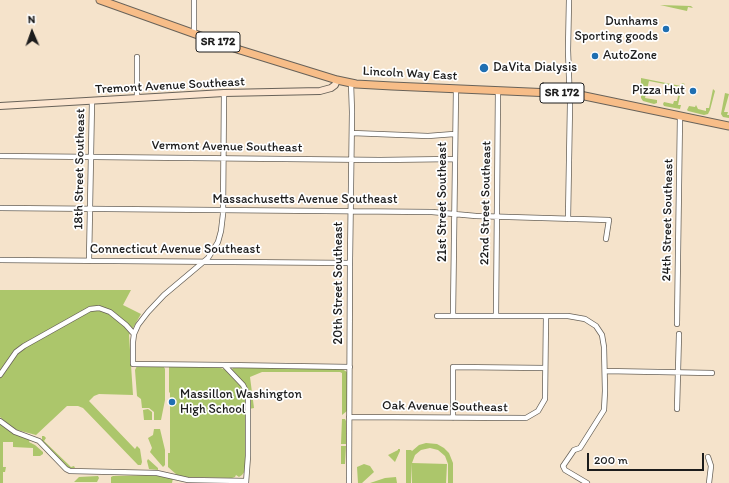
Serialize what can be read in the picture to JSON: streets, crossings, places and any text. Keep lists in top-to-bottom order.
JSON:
{
  "streets": {
    "main road": ["SR 172", "Lincoln Way East"],
    "street": [
      "Tremont Avenue Southeast",
      "Vermont Avenue Southeast",
      "18th Street Southeast",
      "Massachusetts Avenue Southeast",
      "21st Street Southeast",
      "22nd Street Southeast",
      "24th Street Southeast",
      "Connecticut Avenue Southeast",
      "20th Street Southeast",
      "Oak Avenue Southeast"
    ]
  },
  "crossings": [
    ["Lincoln Way East", "Tremont Avenue Southeast"],
    ["Lincoln Way East", "21st Street Southeast"],
    ["Lincoln Way East", "22nd Street Southeast"],
    ["Lincoln Way East", "24th Street Southeast"],
    ["Lincoln Way East", "20th Street Southeast"],
    ["Tremont Avenue Southeast", "18th Street Southeast"],
    ["Vermont Avenue Southeast", "18th Street Southeast"],
    ["Vermont Avenue Southeast", "21st Street Southeast"],
    ["Vermont Avenue Southeast", "20th Street Southeast"],
    ["18th Street Southeast", "Massachusetts Avenue Southeast"],
    ["18th Street Southeast", "Connecticut Avenue Southeast"],
    ["Massachusetts Avenue Southeast", "21st Street Southeast"],
    ["Massachusetts Avenue Southeast", "22nd Street Southeast"],
    ["Massachusetts Avenue Southeast", "20th Street Southeast"],
    ["Connecticut Avenue Southeast", "20th Street Southeast"],
    ["20th Street Southeast", "Oak Avenue Southeast"]
  ],
  "places": [
    "Dunhams Sporting goods",
    "AutoZone",
    "DaVita Dialysis",
    "Pizza Hut",
    "Massillon Washington High School"
  ],
  "scale_bar": "200 m",
  "north": "top"
}
